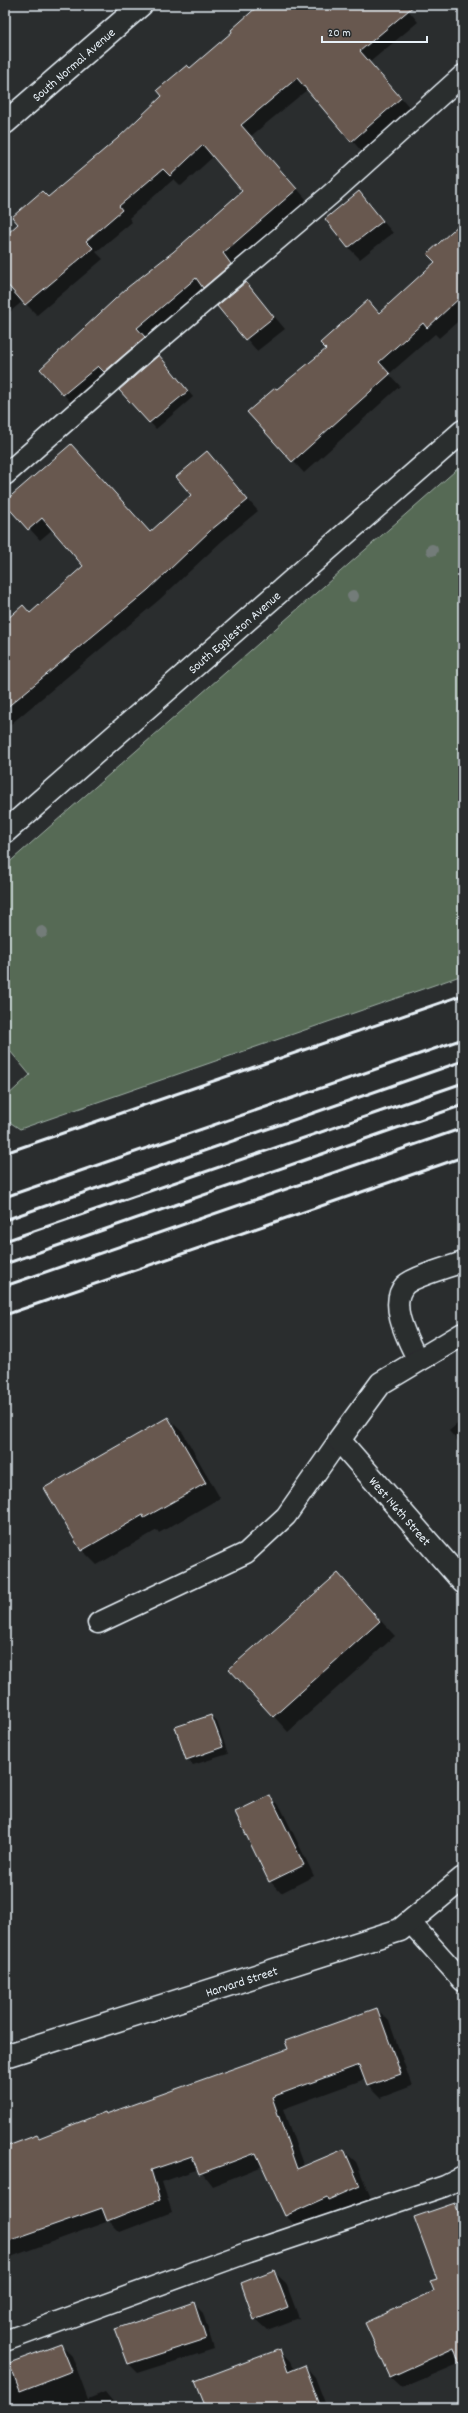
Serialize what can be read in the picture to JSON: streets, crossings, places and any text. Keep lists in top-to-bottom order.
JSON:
{
  "streets": {
    "street": [
      "South Normal Avenue",
      "South Eggleston Avenue",
      "West 146th Street",
      "Harvard Street"
    ]
  },
  "scale_bar": "20 m"
}
